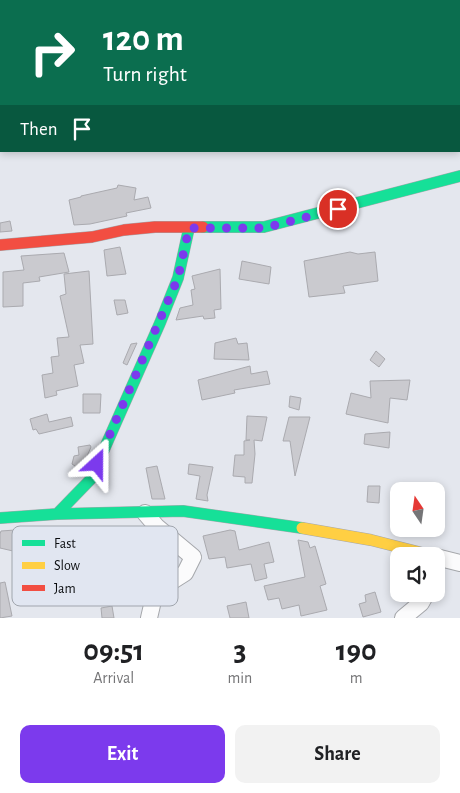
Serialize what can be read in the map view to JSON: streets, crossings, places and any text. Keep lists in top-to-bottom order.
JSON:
{
  "legend": ["Fast", "Slow", "Jam"],
  "north": "top",
  "page": {
    "turn": ["120 m", "Turn right"],
    "then": "Then",
    "eta": [
      "09:51",
      "Arrival",
      "3",
      "min",
      "190",
      "m"
    ],
    "buttons": ["Exit", "Share"]
  }
}
